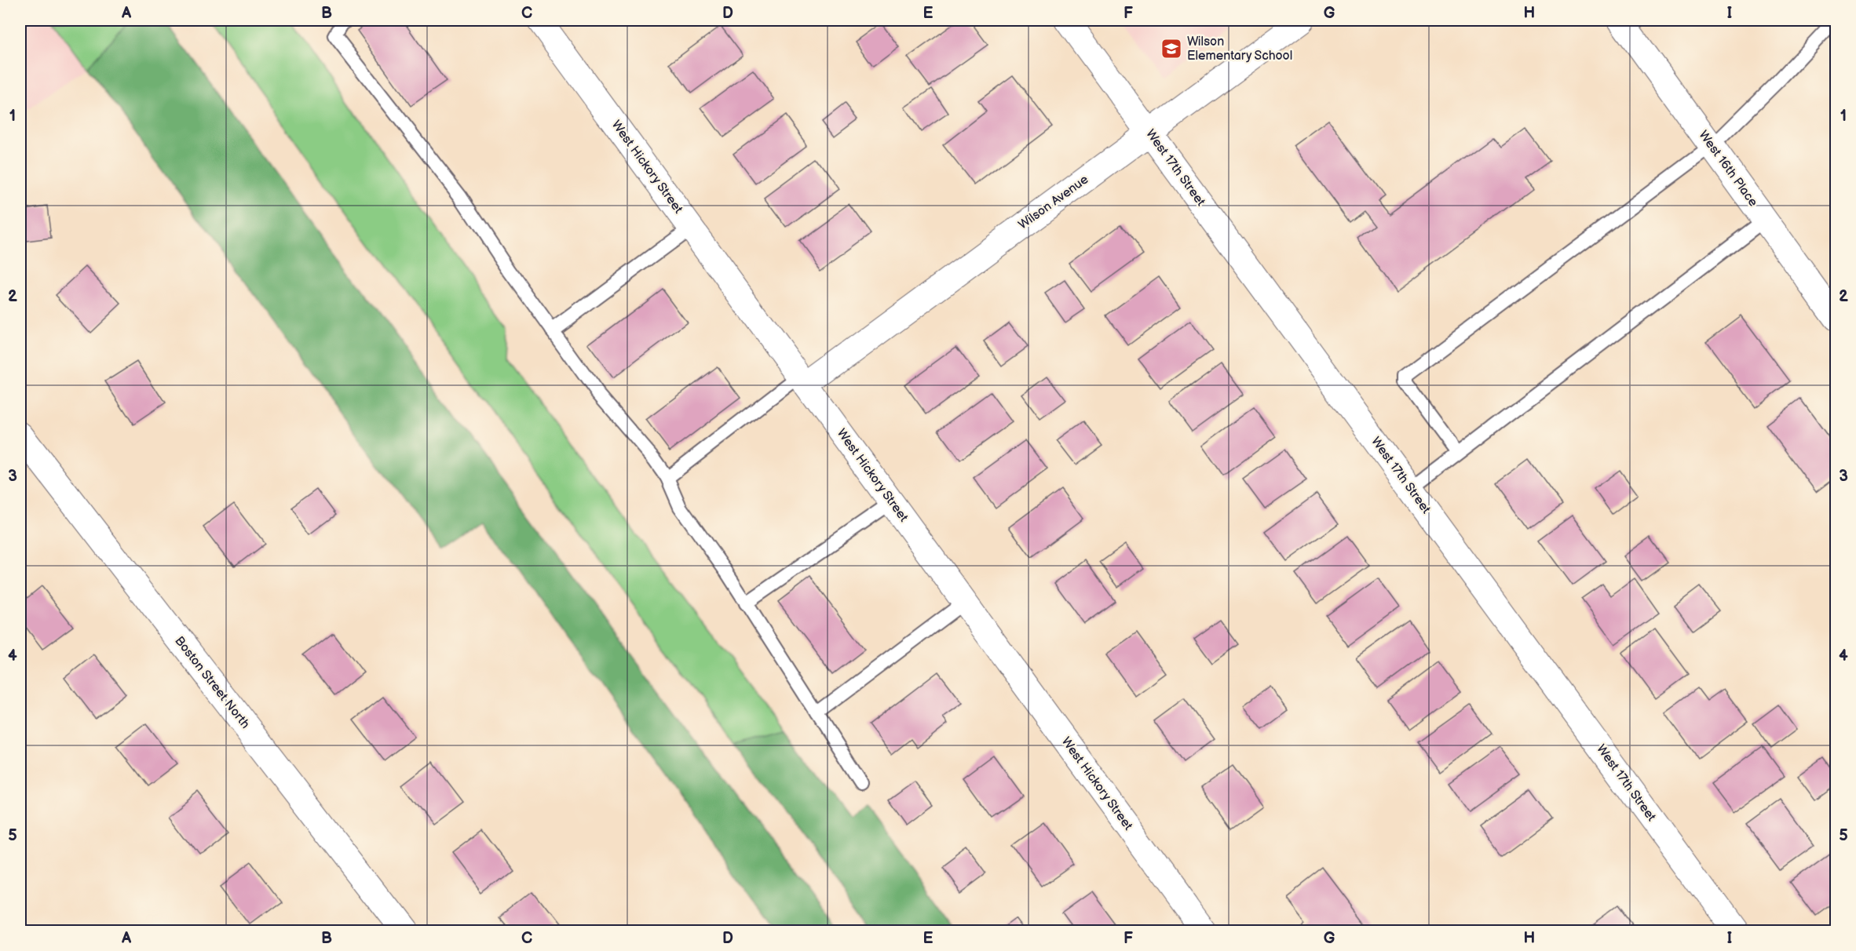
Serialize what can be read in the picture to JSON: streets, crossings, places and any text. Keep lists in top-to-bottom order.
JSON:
{
  "streets": {
    "street": [
      "West Hickory Street",
      "West 17th Street",
      "West 16th Place",
      "Wilson Avenue",
      "Boston Street North"
    ]
  },
  "crossings": [
    ["West Hickory Street", "Wilson Avenue"],
    ["West 17th Street", "Wilson Avenue"]
  ],
  "places": {
    "school or university": ["Wilson Elementary School"]
  },
  "grid": {
    "columns": [
      "A",
      "B",
      "C",
      "D",
      "E",
      "F",
      "G",
      "H",
      "I"
    ],
    "rows": [
      "1",
      "2",
      "3",
      "4",
      "5"
    ]
  }
}
